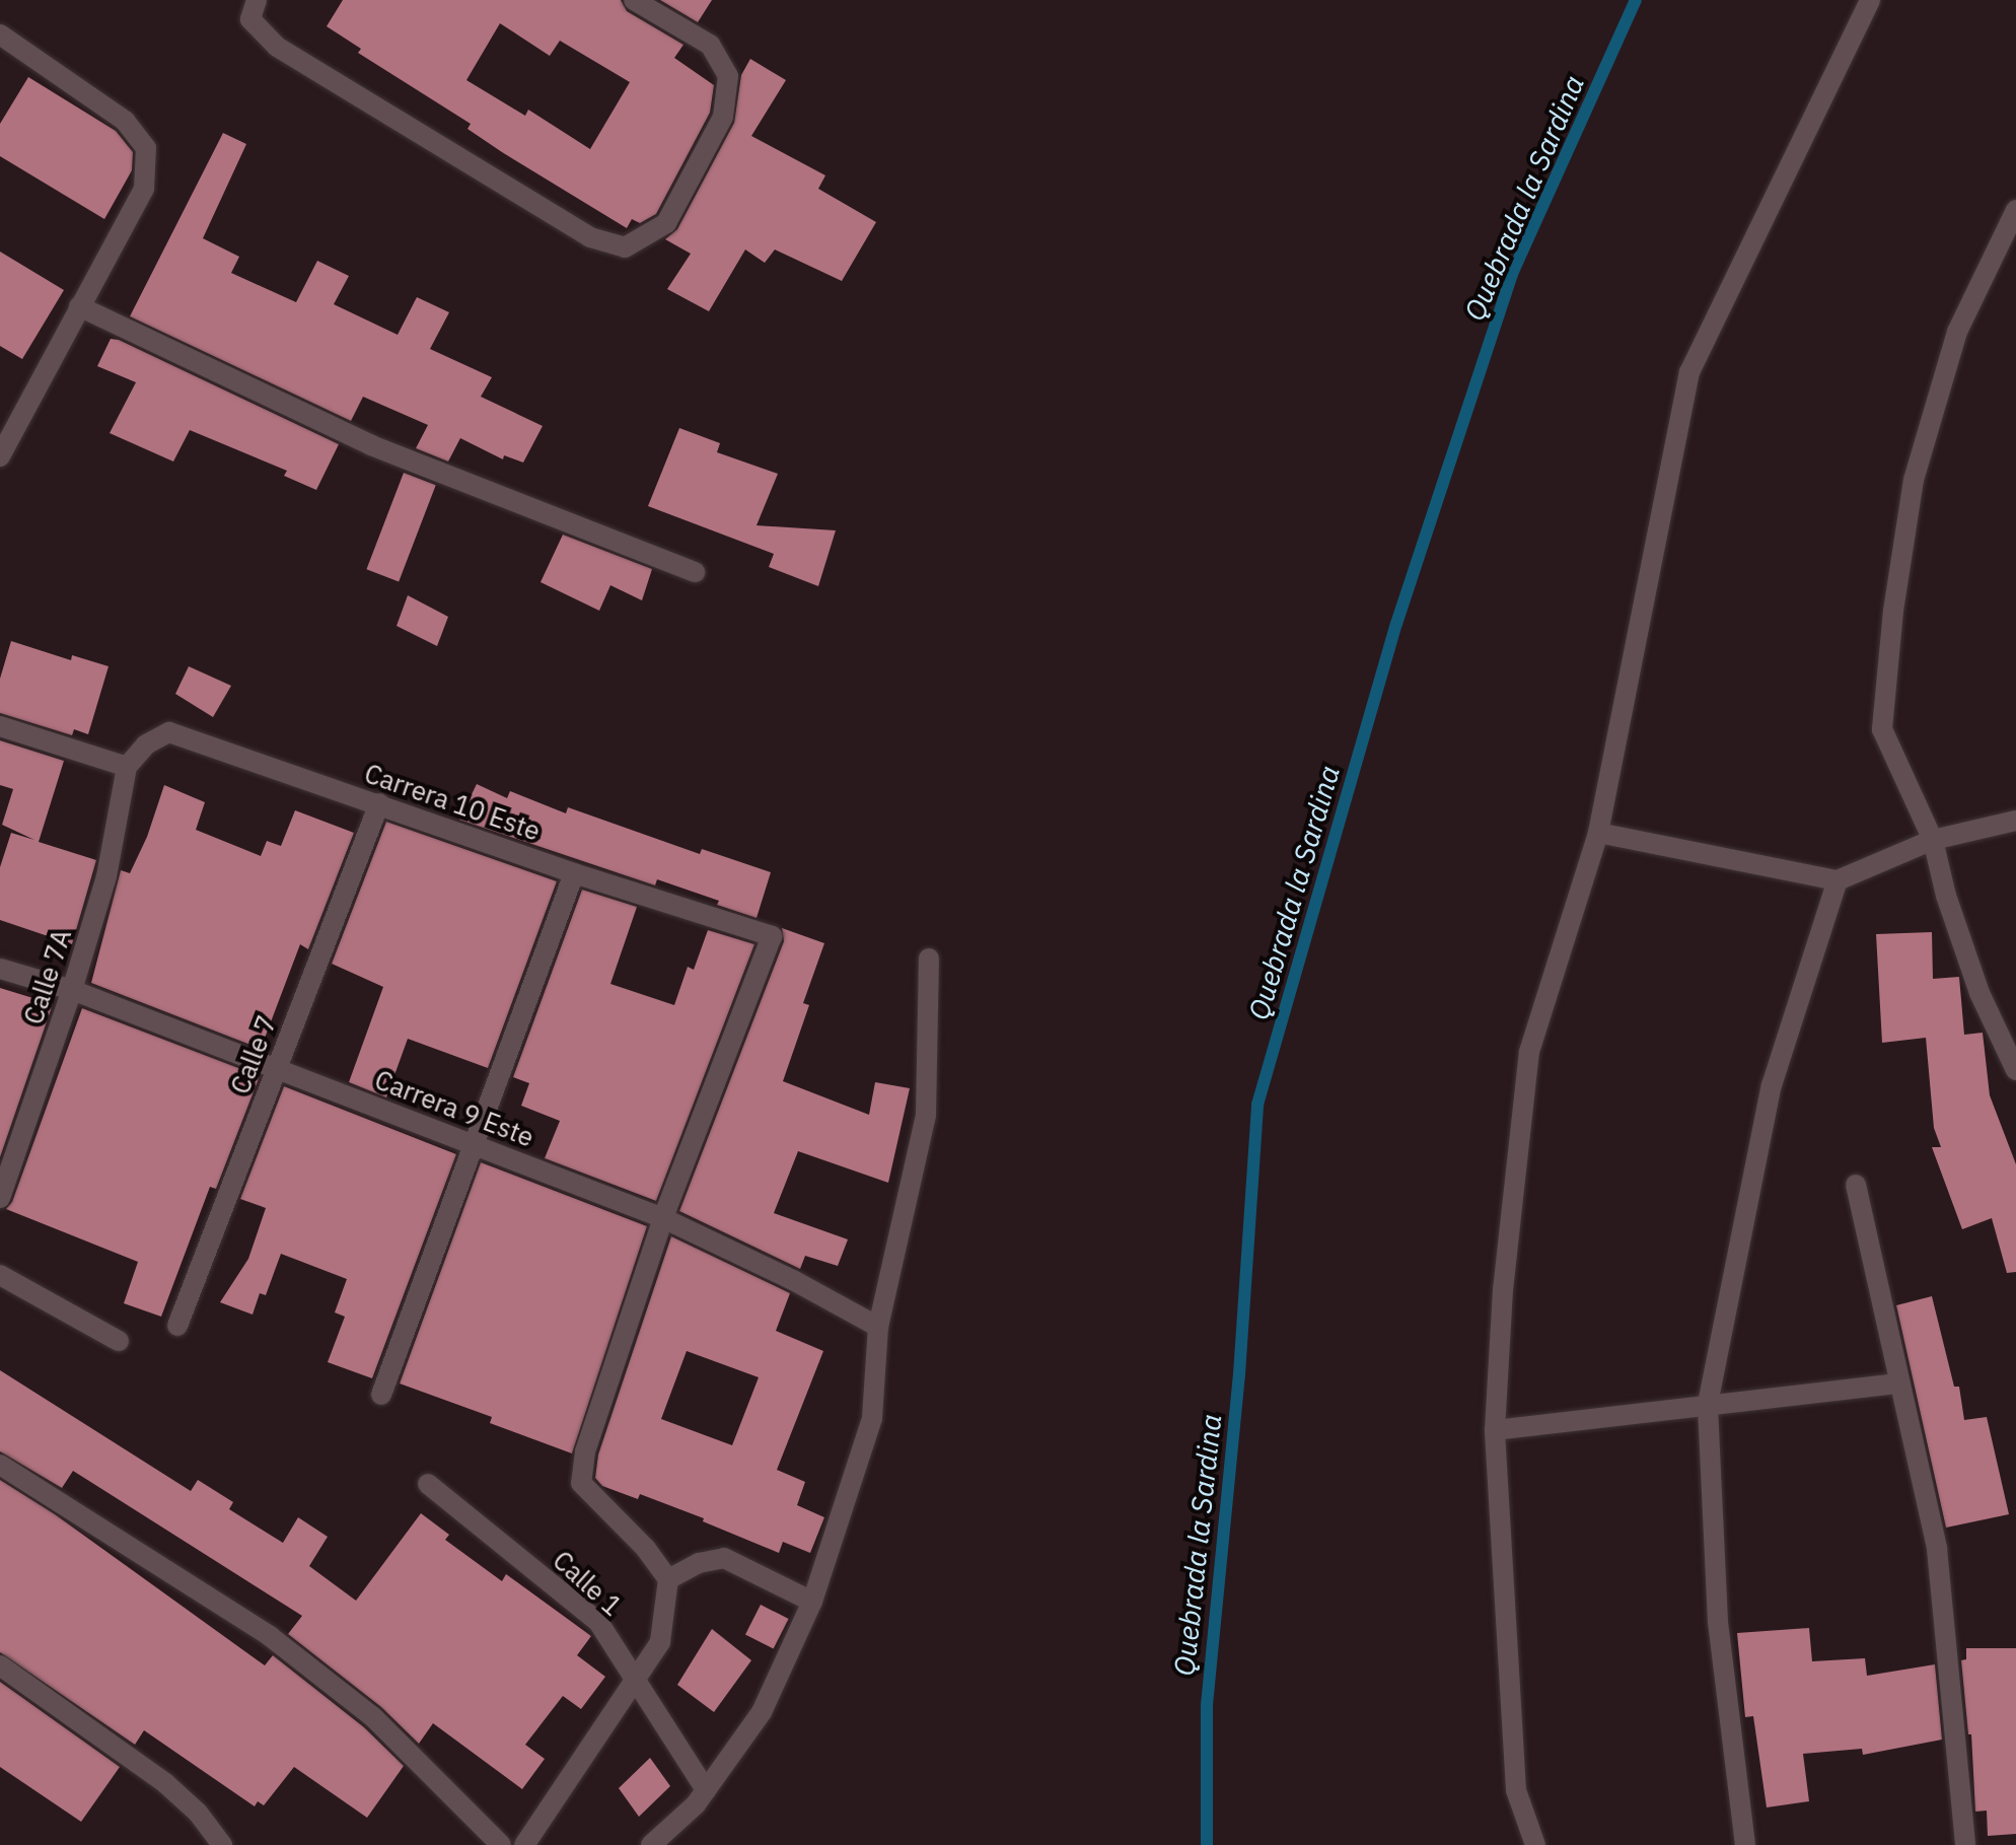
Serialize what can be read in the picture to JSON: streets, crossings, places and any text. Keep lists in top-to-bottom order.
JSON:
{
  "streets": {
    "street": [
      "Carrera 10 Este",
      "Calle 7A",
      "Calle 7",
      "Carrera 9 Este",
      "Calle 1"
    ]
  },
  "crossings": [
    ["Carrera 10 Este", "Calle 7A"],
    ["Carrera 10 Este", "Calle 7"],
    ["Carrera 10 Este", "Carrera 9 Este"],
    ["Calle 7A", "Carrera 9 Este"],
    ["Calle 7", "Carrera 9 Este"]
  ],
  "water": ["Quebrada la Sardina"]
}
